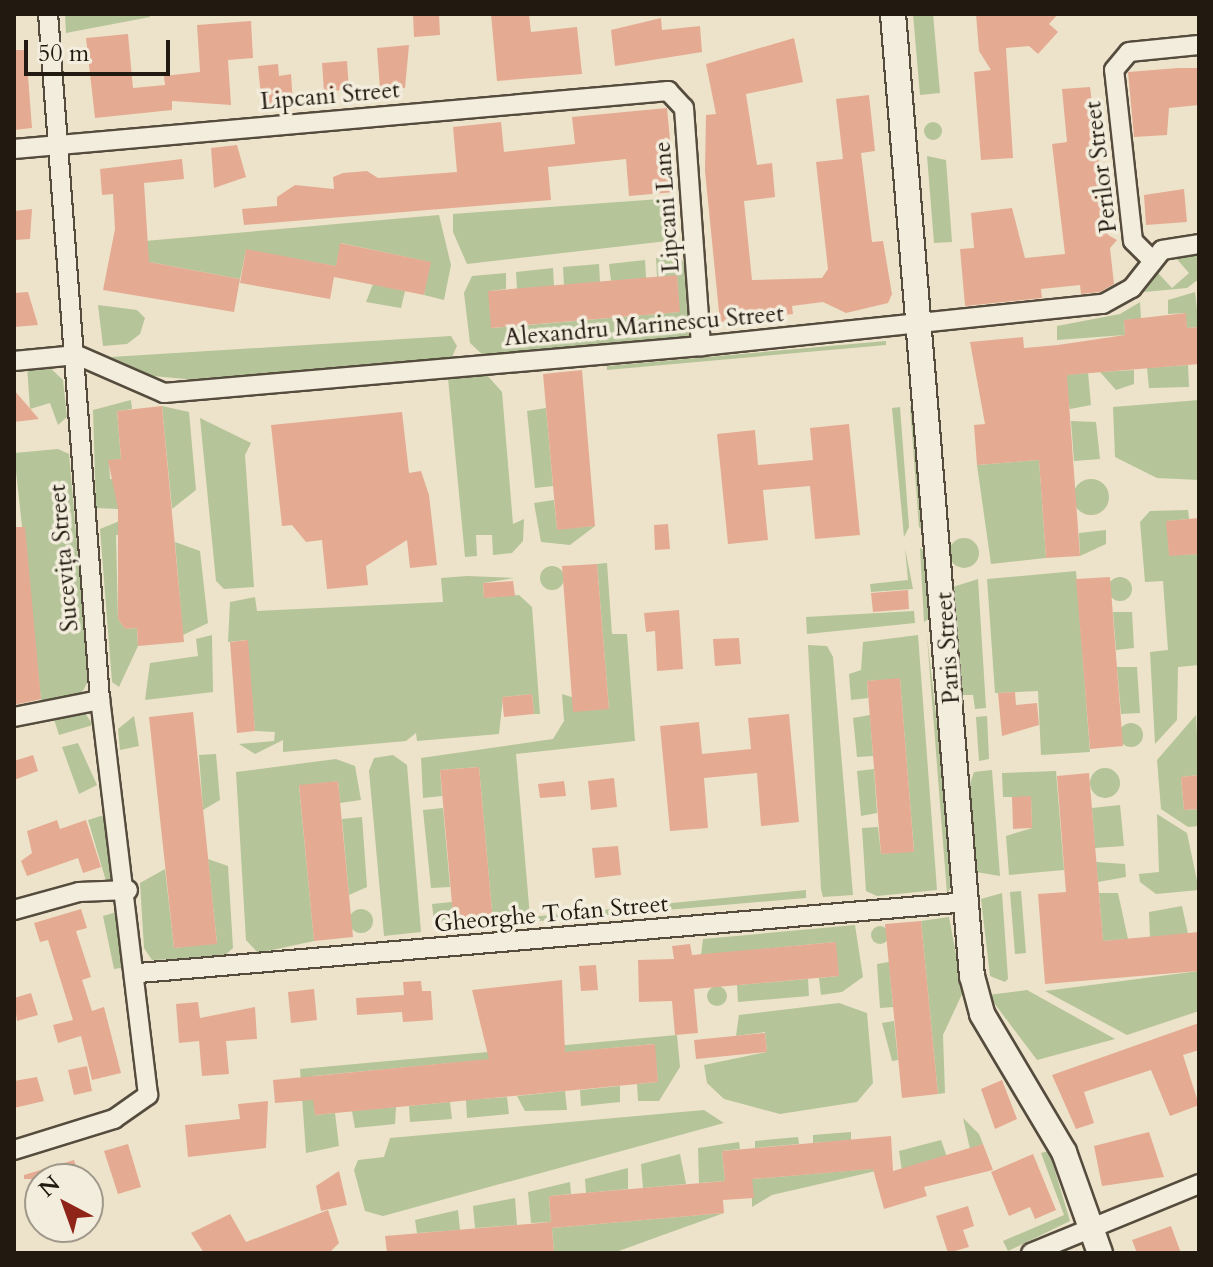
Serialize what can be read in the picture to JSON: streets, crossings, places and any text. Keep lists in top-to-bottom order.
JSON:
{
  "streets": {
    "street": [
      "Lipcani Street",
      "Perilor Street",
      "Lipcani Lane",
      "Alexandru Marinescu Street",
      "Sucevița Street",
      "Paris Street",
      "Gheorghe Tofan Street"
    ]
  },
  "crossings": [
    ["Lipcani Street", "Lipcani Lane"],
    ["Lipcani Street", "Sucevița Street"],
    ["Perilor Street", "Alexandru Marinescu Street"],
    ["Lipcani Lane", "Alexandru Marinescu Street"],
    ["Alexandru Marinescu Street", "Sucevița Street"],
    ["Alexandru Marinescu Street", "Paris Street"],
    ["Sucevița Street", "Gheorghe Tofan Street"],
    ["Paris Street", "Gheorghe Tofan Street"]
  ],
  "scale_bar": "50 m",
  "north": "top left"
}
